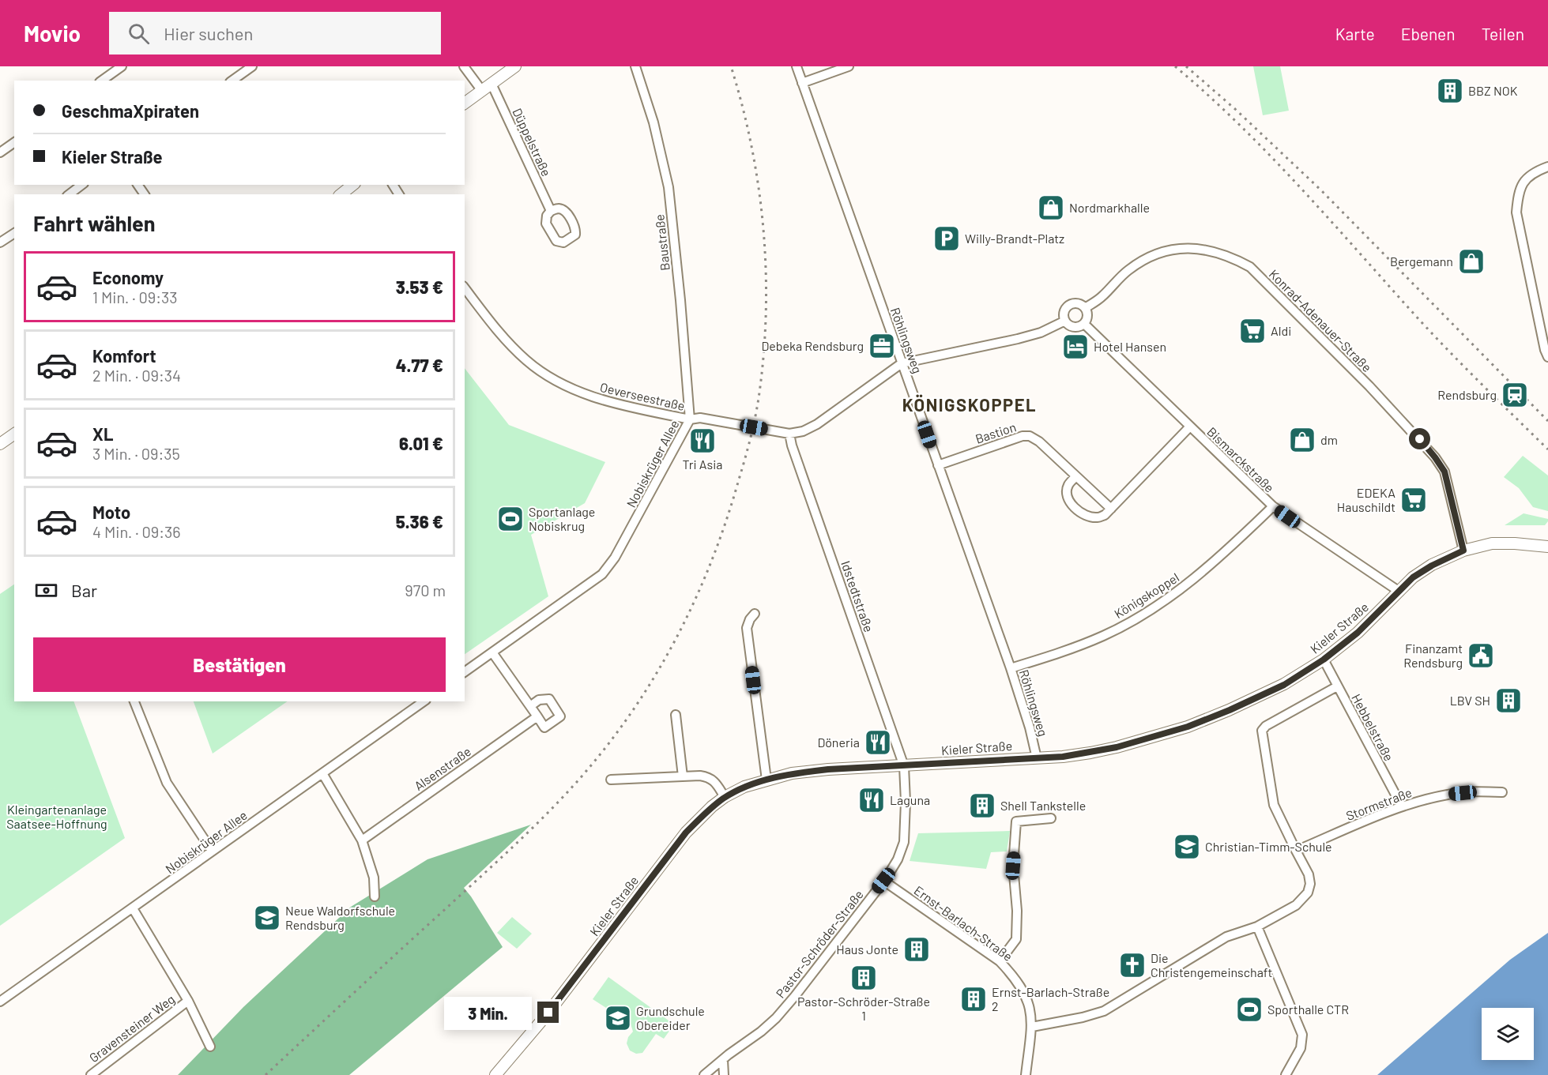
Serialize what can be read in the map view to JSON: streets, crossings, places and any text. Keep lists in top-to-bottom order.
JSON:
{
  "streets": {
    "main road": ["Kieler Straße"],
    "street": [
      "Düppelstraße",
      "Baustraße",
      "Konrad-Adenauer-Straße",
      "Röhlingsweg",
      "Oeverseestraße",
      "Bastion",
      "Bismarckstraße",
      "Nobiskrüger Allee",
      "Königskoppel",
      "Idstedtstraße",
      "Hebbelstraße",
      "Alsenstraße",
      "Stormstraße",
      "Ernst-Barlach-Straße",
      "Pastor-Schröder-Straße",
      "Gravensteiner Weg"
    ]
  },
  "crossings": [
    ["Baustraße", "Oeverseestraße"],
    ["Baustraße", "Nobiskrüger Allee"],
    ["Konrad-Adenauer-Straße", "Bismarckstraße"],
    ["Konrad-Adenauer-Straße", "Kieler Straße"],
    ["Röhlingsweg", "Bastion"],
    ["Röhlingsweg", "Nobiskrüger Allee"],
    ["Röhlingsweg", "Königskoppel"],
    ["Röhlingsweg", "Kieler Straße"],
    ["Oeverseestraße", "Nobiskrüger Allee"],
    ["Bismarckstraße", "Königskoppel"],
    ["Bismarckstraße", "Kieler Straße"],
    ["Nobiskrüger Allee", "Idstedtstraße"],
    ["Nobiskrüger Allee", "Gravensteiner Weg"],
    ["Idstedtstraße", "Kieler Straße"],
    ["Idstedtstraße", "Pastor-Schröder-Straße"],
    ["Kieler Straße", "Hebbelstraße"],
    ["Kieler Straße", "Pastor-Schröder-Straße"],
    ["Hebbelstraße", "Stormstraße"],
    ["Ernst-Barlach-Straße", "Pastor-Schröder-Straße"]
  ],
  "districts": ["KÖNIGSKOPPEL"],
  "parks": ["Kleingartenanlage Saatsee-Hoffnung"],
  "places": {
    "building": [
      "BBZ NOK",
      "LBV SH",
      "Shell Tankstelle",
      "Haus Jonte",
      "Pastor-Schröder-Straße 1",
      "Ernst-Barlach-Straße 2"
    ],
    "shop": ["Nordmarkhalle", "Bergemann", "dm"],
    "parking": ["Willy-Brandt-Platz"],
    "supermarket": ["Aldi", "EDEKA Hauschildt"],
    "office": ["Debeka Rendsburg"],
    "hotel": ["Hotel Hansen"],
    "station": ["Rendsburg"],
    "restaurant": ["Tri Asia", "Döneria", "Laguna"],
    "sports": ["Sportanlage Nobiskrug", "Sporthalle CTR"],
    "public building": ["Finanzamt Rendsburg"],
    "school or university": ["Christian-Timm-Schule", "Neue Waldorfschule Rendsburg", "Grundschule Obereider"],
    "church": ["Die Christengemeinschaft"]
  },
  "page": {
    "header": "Movio",
    "search": "Hier suchen",
    "nav": ["Karte", "Ebenen", "Teilen"],
    "banner": ["GeschmaXpiraten", "Kieler Straße"],
    "heading": "Fahrt wählen",
    "list": [
      {
        "name": "Economy",
        "note": "1 Min. · 09:33",
        "value": "3.53 €"
      },
      {
        "name": "Komfort",
        "note": "2 Min. · 09:34",
        "value": "4.77 €"
      },
      {
        "name": "XL",
        "note": "3 Min. · 09:35",
        "value": "6.01 €"
      },
      {
        "name": "Moto",
        "note": "4 Min. · 09:36",
        "value": "5.36 €"
      }
    ],
    "pay": ["Bar", "970 m"],
    "buttons": "Bestätigen",
    "bubble": "3 Min."
  }
}
